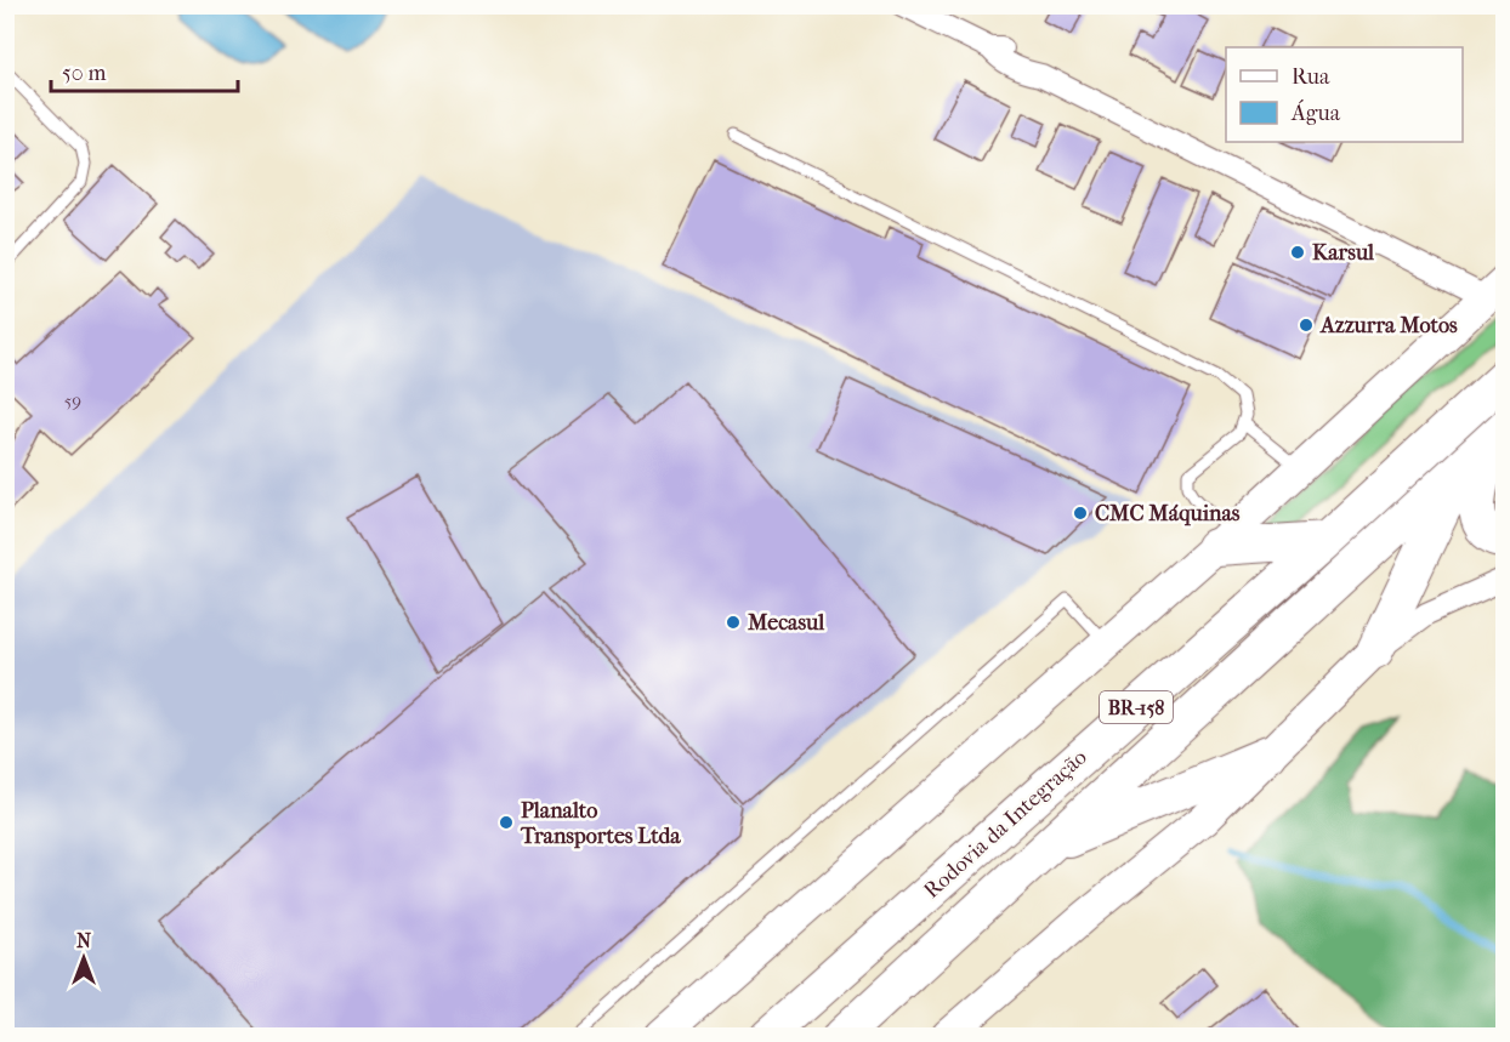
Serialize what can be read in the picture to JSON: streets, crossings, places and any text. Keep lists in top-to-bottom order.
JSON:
{
  "streets": {
    "highway": ["BR-158", "Rodovia da Integração"]
  },
  "crossings": [
    ["BR-158", "Rodovia da Integração"]
  ],
  "places": [
    "Karsul",
    "Azzurra Motos",
    "CMC Máquinas",
    "Mecasul",
    "Planalto Transportes Ltda"
  ],
  "house_numbers": ["59"],
  "legend": ["Rua", "Água"],
  "scale_bar": "50 m",
  "north": "top"
}
